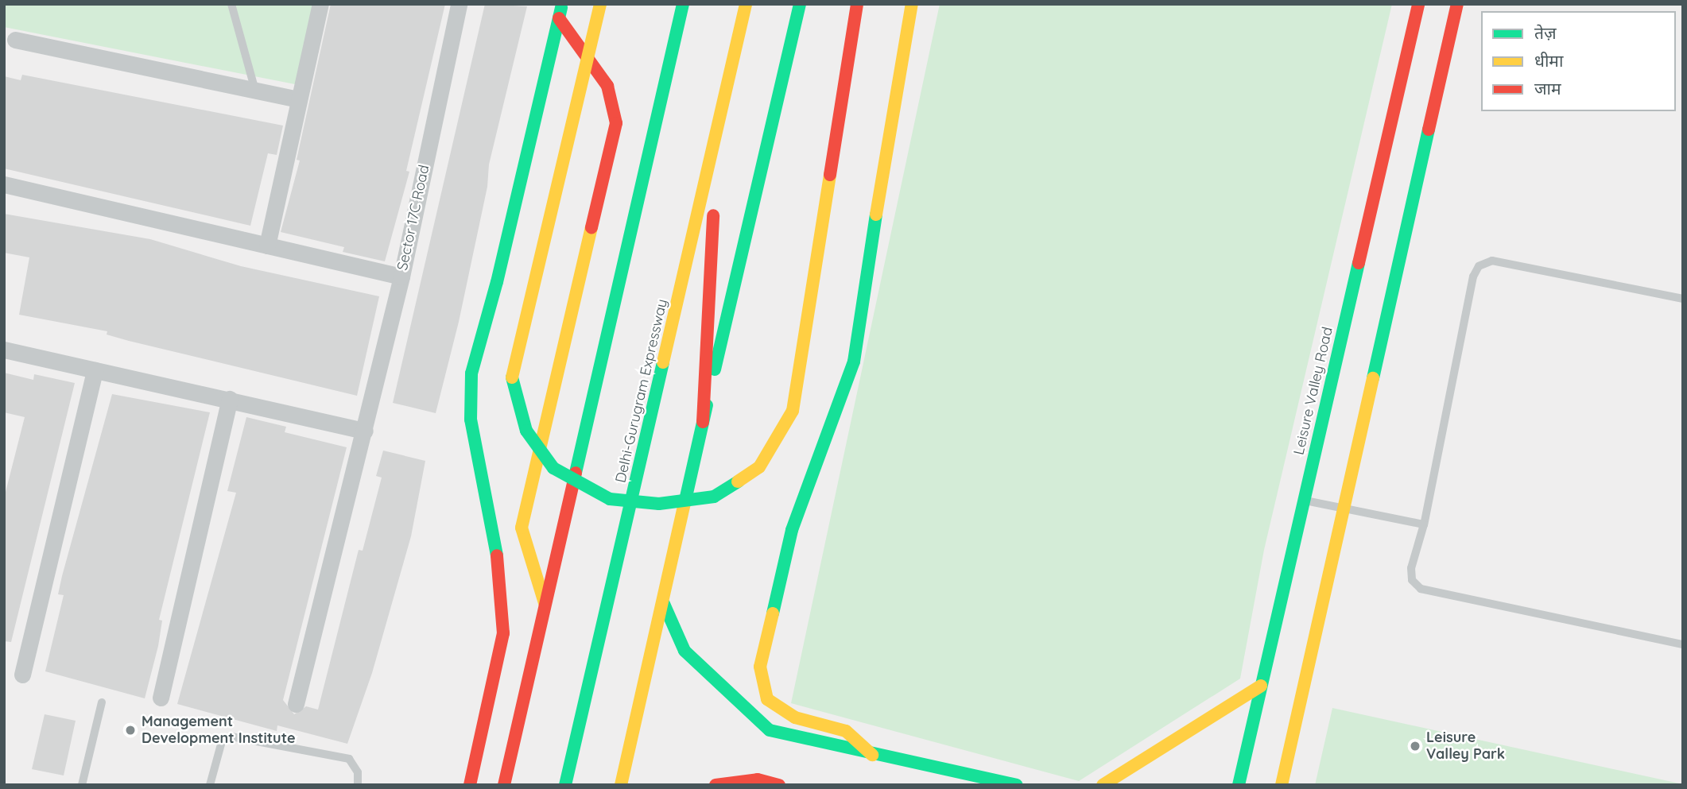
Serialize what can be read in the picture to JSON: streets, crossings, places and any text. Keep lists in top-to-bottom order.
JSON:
{
  "streets": {
    "main road": ["Delhi-Gurugram Expressway", "Leisure Valley Road"],
    "street": ["Sector 17C Road"]
  },
  "places": ["Management Development Institute", "Leisure Valley Park"],
  "legend": ["तेज़", "धीमा", "जाम"]
}
